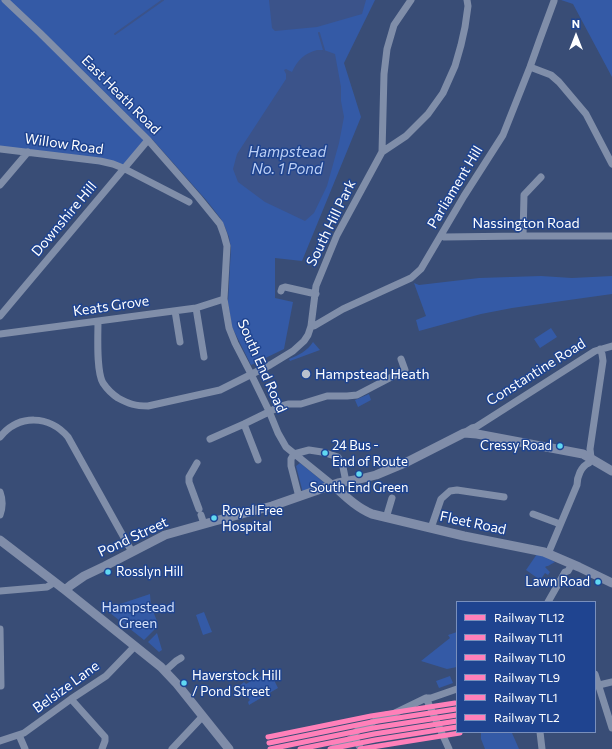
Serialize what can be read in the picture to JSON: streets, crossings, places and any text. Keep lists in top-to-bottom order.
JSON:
{
  "streets": {
    "main road": ["Fleet Road", "Pond Street"],
    "street": [
      "East Heath Road",
      "Willow Road",
      "Parliament Hill",
      "Downshire Hill",
      "South Hill Park",
      "Nassington Road",
      "Keats Grove",
      "South End Road",
      "Constantine Road",
      "Belsize Lane"
    ]
  },
  "crossings": [
    ["East Heath Road", "Downshire Hill"],
    ["East Heath Road", "South End Road"],
    ["Willow Road", "Downshire Hill"],
    ["Parliament Hill", "South Hill Park"],
    ["Parliament Hill", "Nassington Road"],
    ["South Hill Park", "Keats Grove"],
    ["South Hill Park", "South End Road"],
    ["Keats Grove", "South End Road"],
    ["Fleet Road", "Pond Street"]
  ],
  "water": ["Hampstead No. 1 Pond"],
  "parks": ["Hampstead Green"],
  "places": [
    "Hampstead Heath",
    "Cressy Road",
    "24 Bus - End of Route",
    "South End Green",
    "Royal Free Hospital",
    "Rosslyn Hill",
    "Lawn Road",
    "Haverstock Hill / Pond Street"
  ],
  "lines": [
    "rail line TL1",
    "rail line TL10",
    "rail line TL12",
    "rail line TL11",
    "rail line TL9",
    "rail line TL2"
  ],
  "legend": [
    "Railway TL12",
    "Railway TL11",
    "Railway TL10",
    "Railway TL9",
    "Railway TL1",
    "Railway TL2"
  ],
  "north": "top"
}
